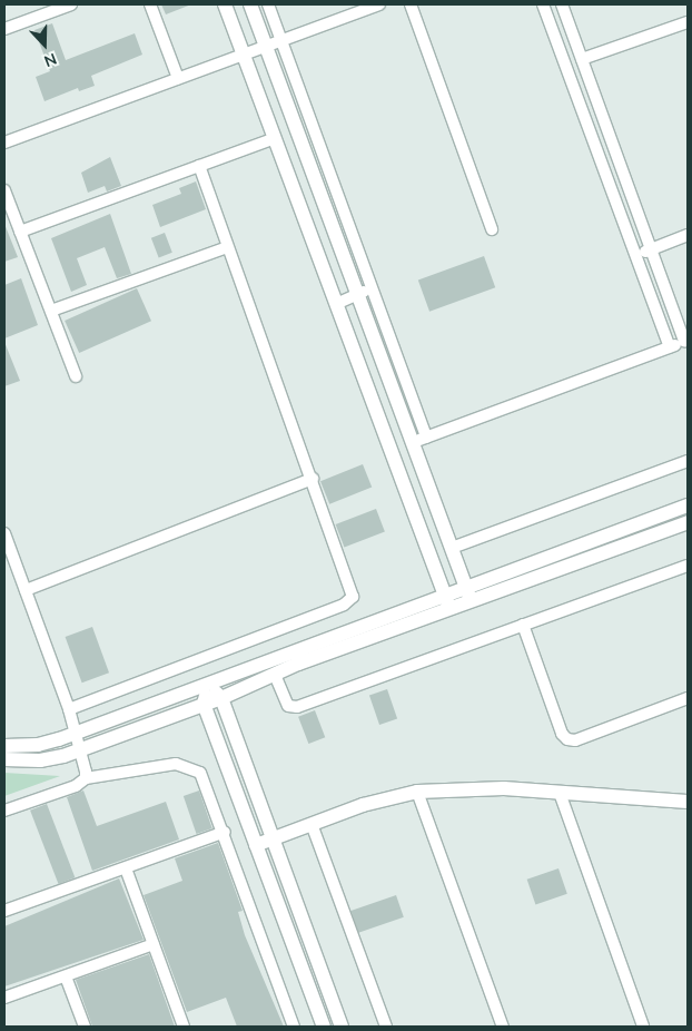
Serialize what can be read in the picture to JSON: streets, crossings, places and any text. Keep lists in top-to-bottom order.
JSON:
{
  "north": "bottom"
}
